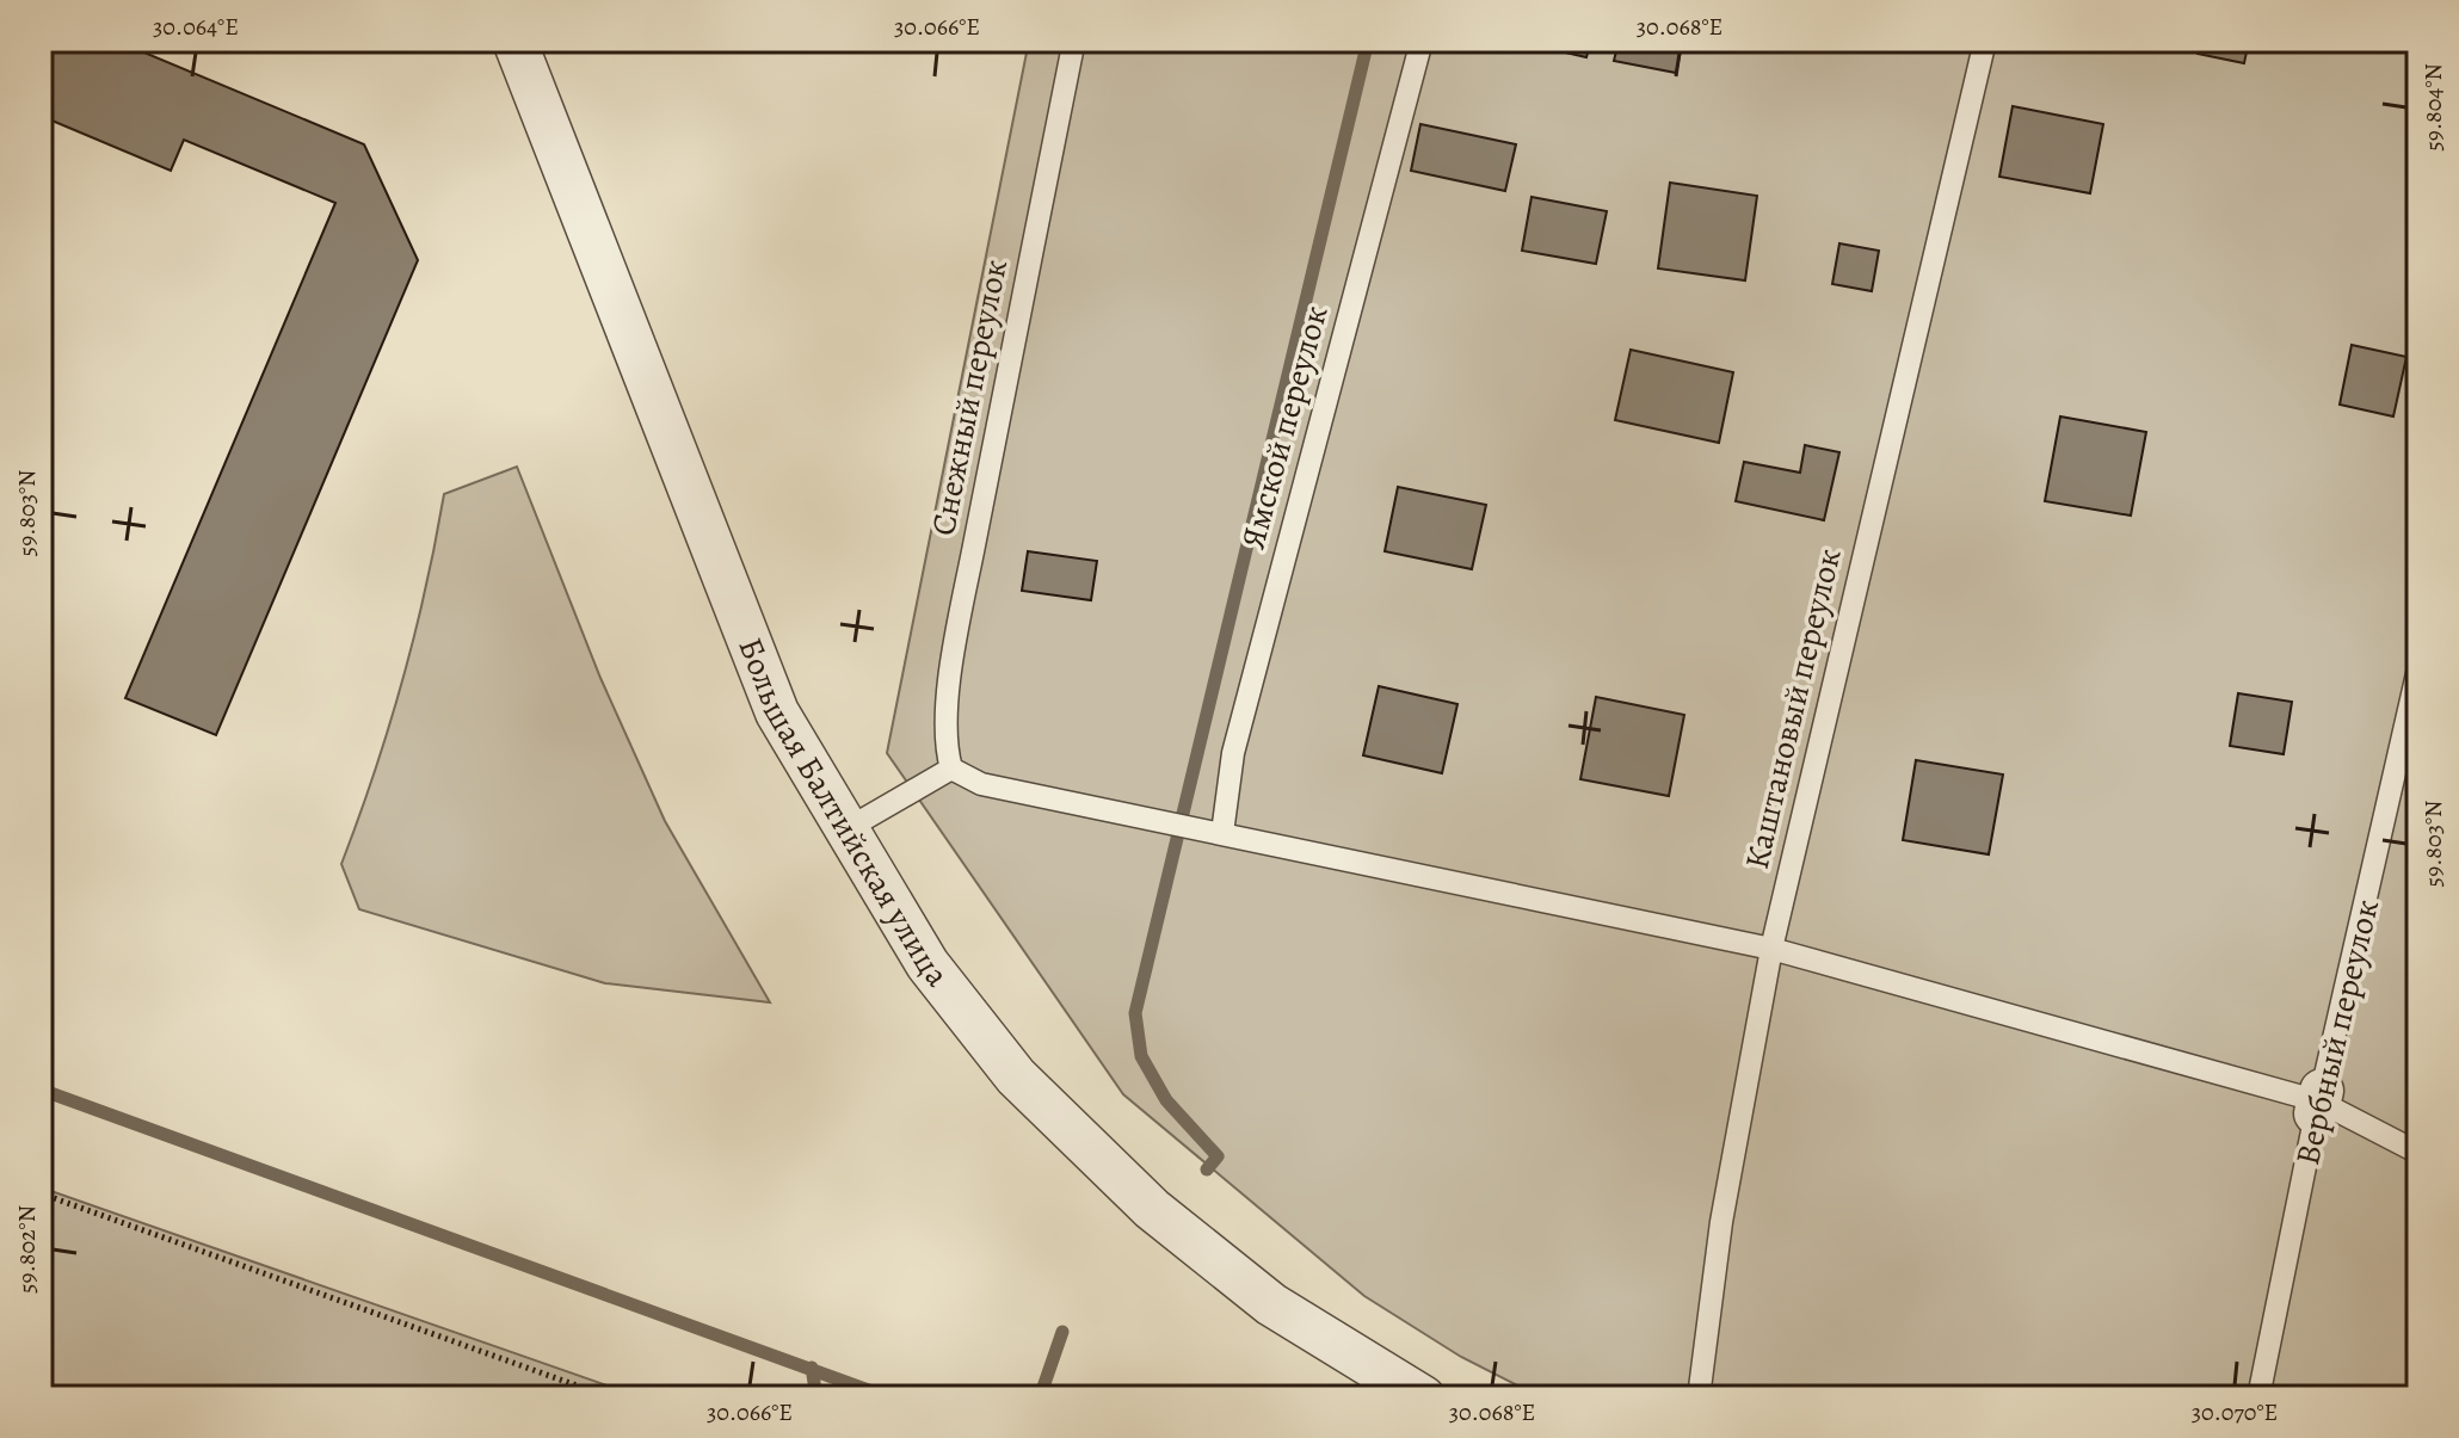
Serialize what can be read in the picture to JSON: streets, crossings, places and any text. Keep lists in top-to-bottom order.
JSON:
{
  "streets": {
    "street": ["Большая Балтийская улица"],
    "lane": [
      "Снежный переулок",
      "Ямской переулок",
      "Каштановый переулок",
      "Вербный переулок"
    ]
  },
  "coordinates": [
    "30.064°E",
    "30.066°E",
    "30.068°E",
    "59.804°N",
    "59.803°N",
    "59.802°N",
    "30.070°E"
  ]
}
